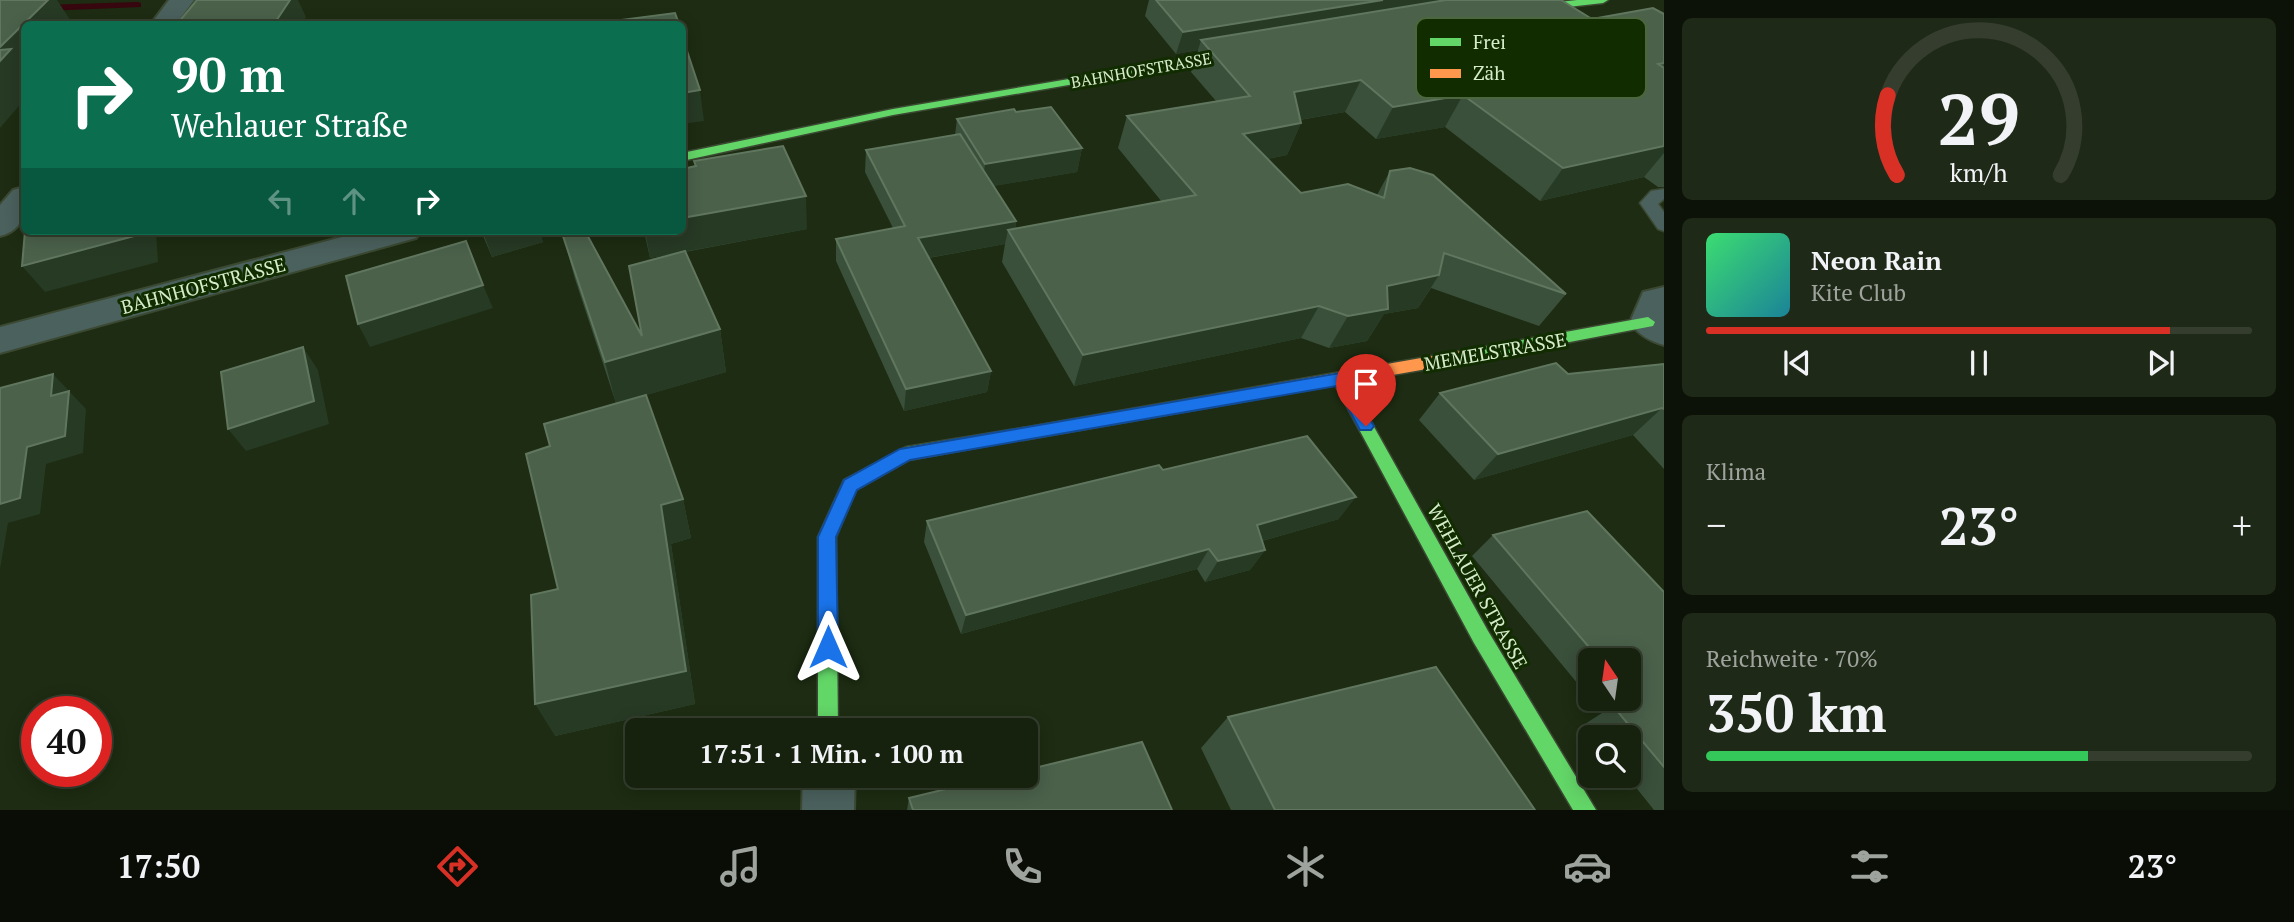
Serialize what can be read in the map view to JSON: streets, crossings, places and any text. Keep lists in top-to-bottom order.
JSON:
{
  "streets": {
    "street": ["BAHNHOFSTRASSE", "MEMELSTRASSE", "WEHLAUER STRASSE"]
  },
  "crossings": [
    ["MEMELSTRASSE", "WEHLAUER STRASSE"]
  ],
  "legend": ["Frei", "Zäh"],
  "north": "top",
  "page": {
    "turn": ["90 m", "Wehlauer Straße"],
    "song": ["Neon Rain", "Kite Club"],
    "tile": [
      "Klima",
      ["Reichweite · 70%", "350 km"]
    ],
    "heat": ["−", "23°", "+"],
    "limit": "40",
    "trip": "17:51 · 1 Min. · 100 m",
    "tabs": ["17:50", "23°"],
    "gauge": ["29", "km/h"]
  }
}
